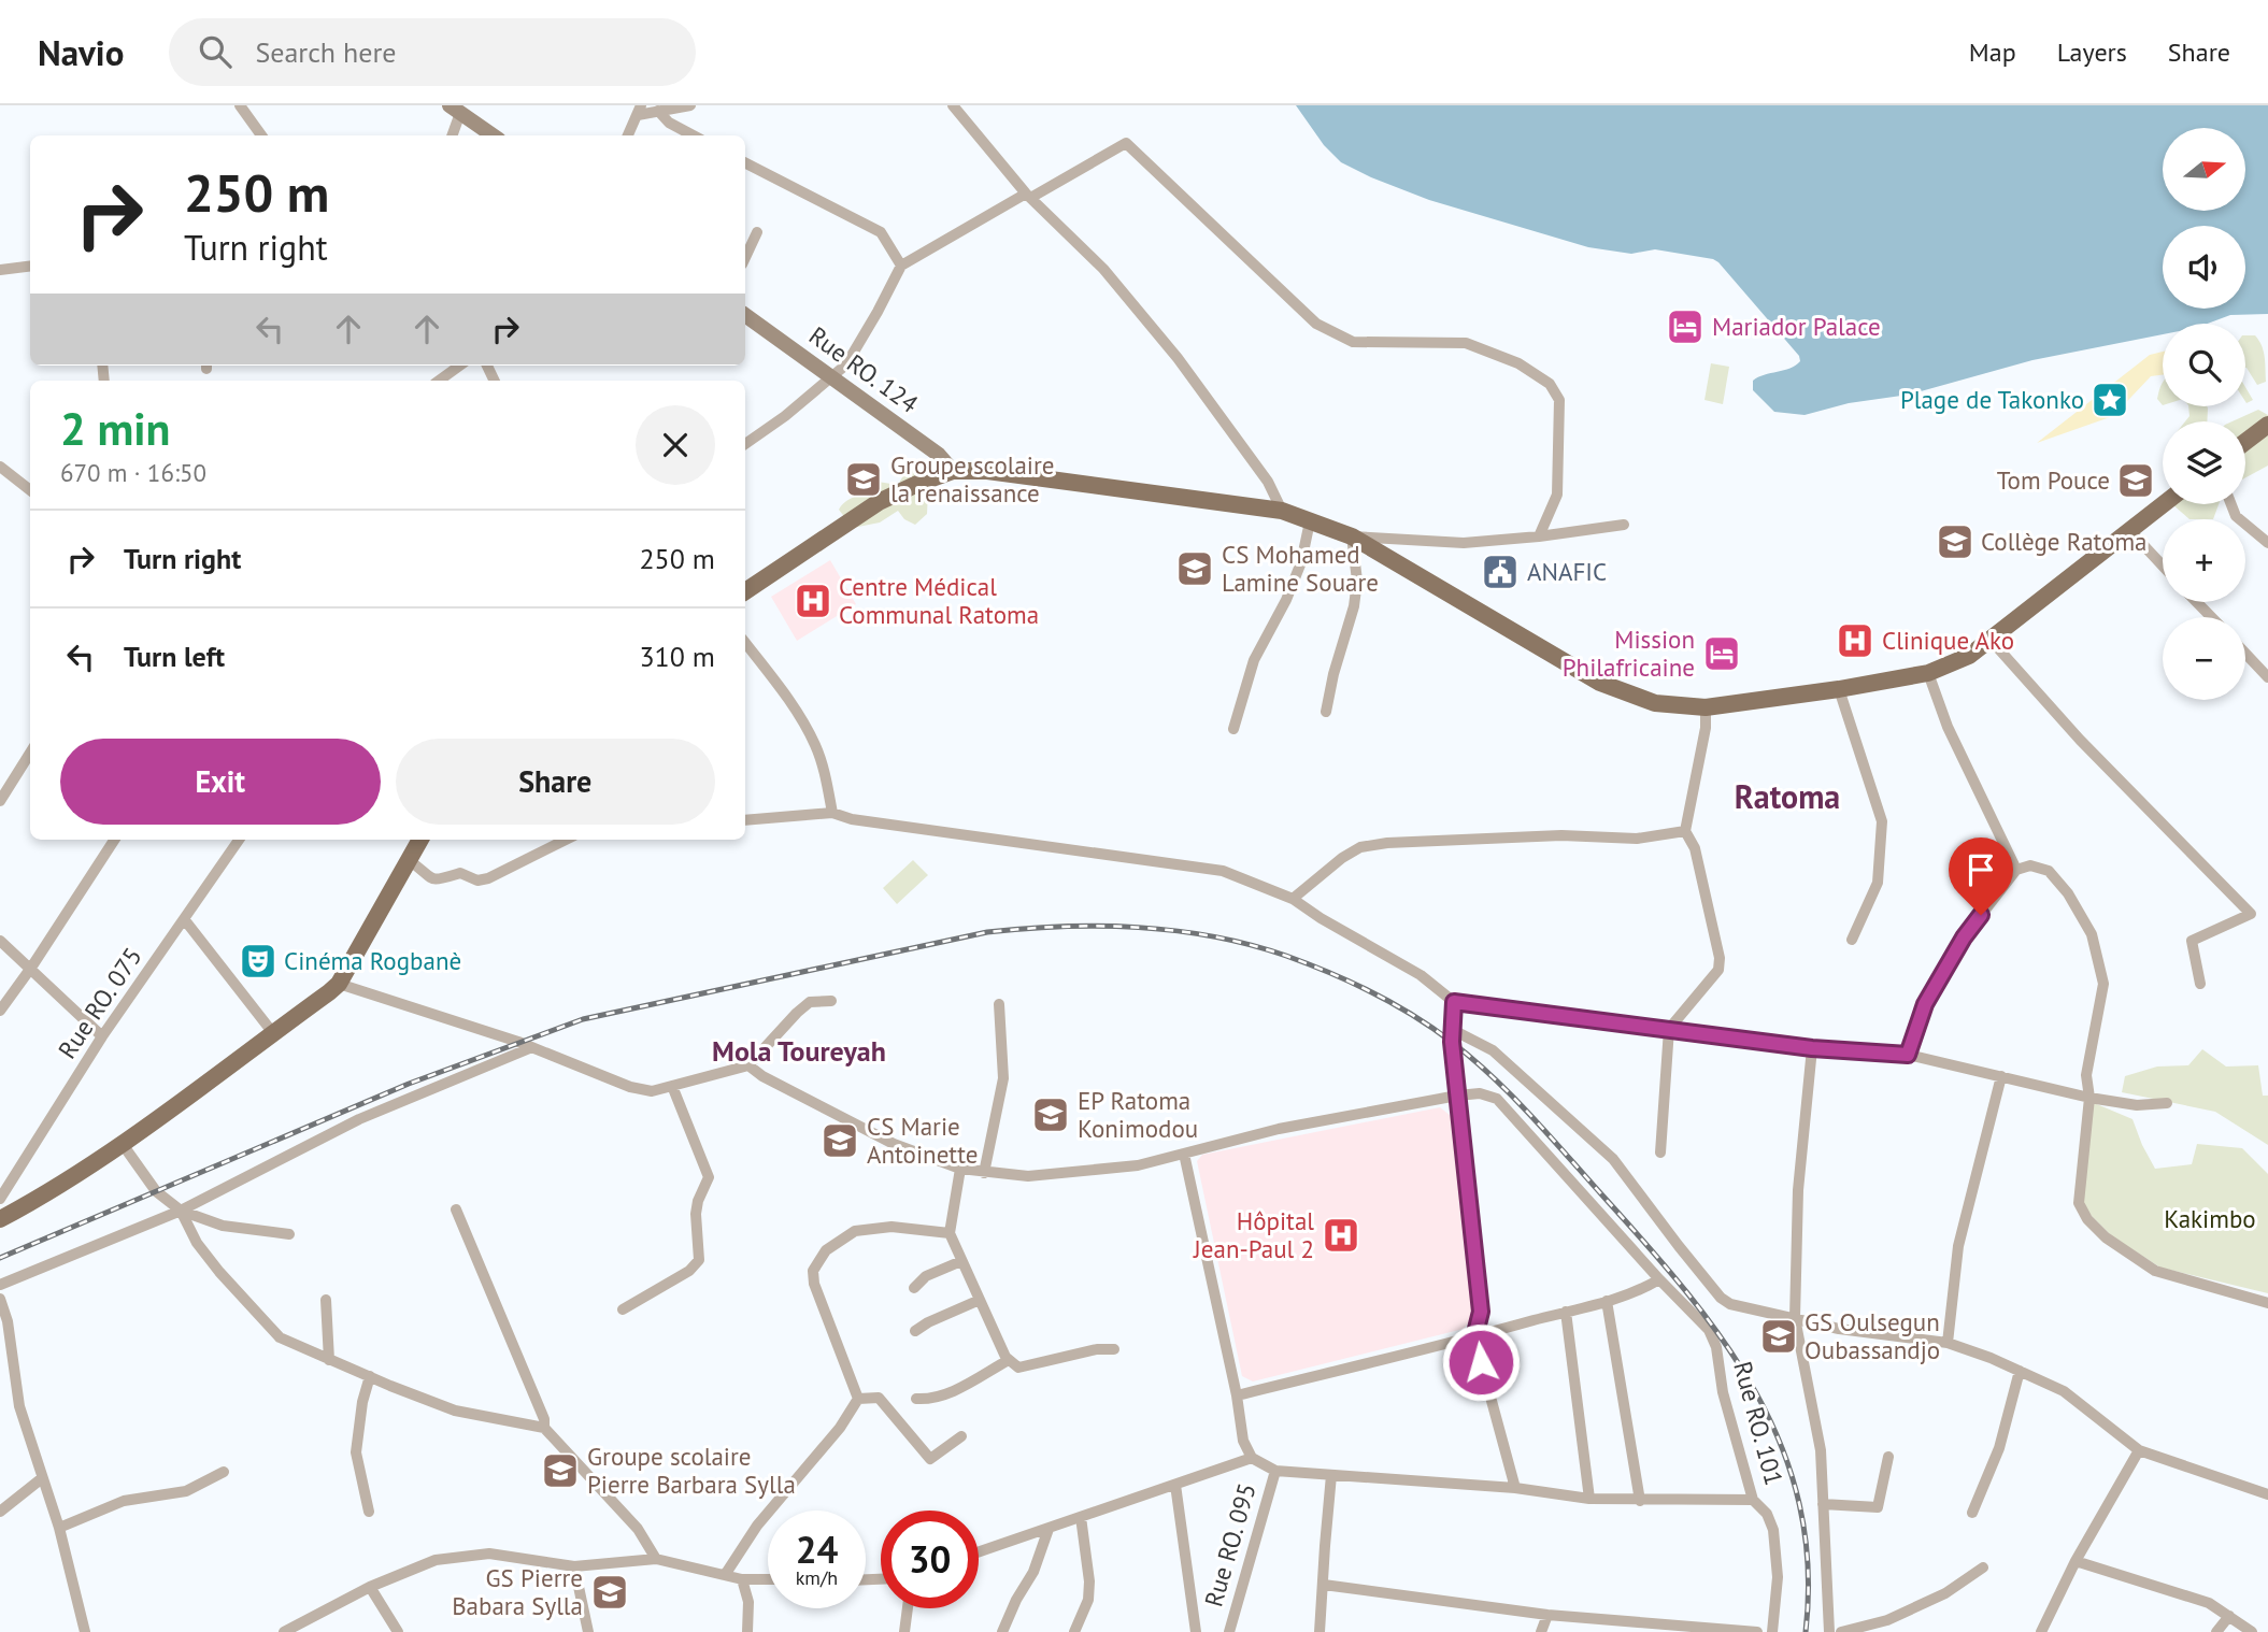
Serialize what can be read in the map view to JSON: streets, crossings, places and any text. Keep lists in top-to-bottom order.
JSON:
{
  "streets": {
    "street": [
      "Rue RO. 124",
      "Rue RO. 075",
      "Rue RO. 101",
      "Rue RO. 095"
    ]
  },
  "districts": ["Ratoma", "Mola Toureyah"],
  "parks": ["Kakimbo"],
  "places": {
    "hotel": ["Mariador Palace", "Mission Philafricaine"],
    "place": ["Plage de Takonko"],
    "school or university": [
      "Groupe scolaire la renaissance",
      "Tom Pouce",
      "Collège Ratoma",
      "CS Mohamed Lamine Souare",
      "EP Ratoma Konimodou",
      "CS Marie Antoinette",
      "GS Oulsegun Oubassandjo",
      "Groupe scolaire Pierre Barbara Sylla",
      "GS Pierre Babara Sylla"
    ],
    "public building": ["ANAFIC"],
    "hospital": ["Centre Médical Communal Ratoma", "Clinique Ako", "Hôpital Jean-Paul 2"],
    "theatre": ["Cinéma Rogbanè"]
  },
  "north": "right",
  "page": {
    "header": "Navio",
    "search": "Search here",
    "nav": ["Map", "Layers", "Share"],
    "map_buttons": ["+", "−"],
    "turn": ["250 m", "Turn right"],
    "heading": ["2 min", "670 m · 16:50"],
    "list": [
      {
        "name": "Turn right",
        "value": "250 m"
      },
      {
        "name": "Turn left",
        "value": "310 m"
      }
    ],
    "buttons": ["Exit", "Share"],
    "speed": "24 km/h",
    "limit": "30"
  }
}
